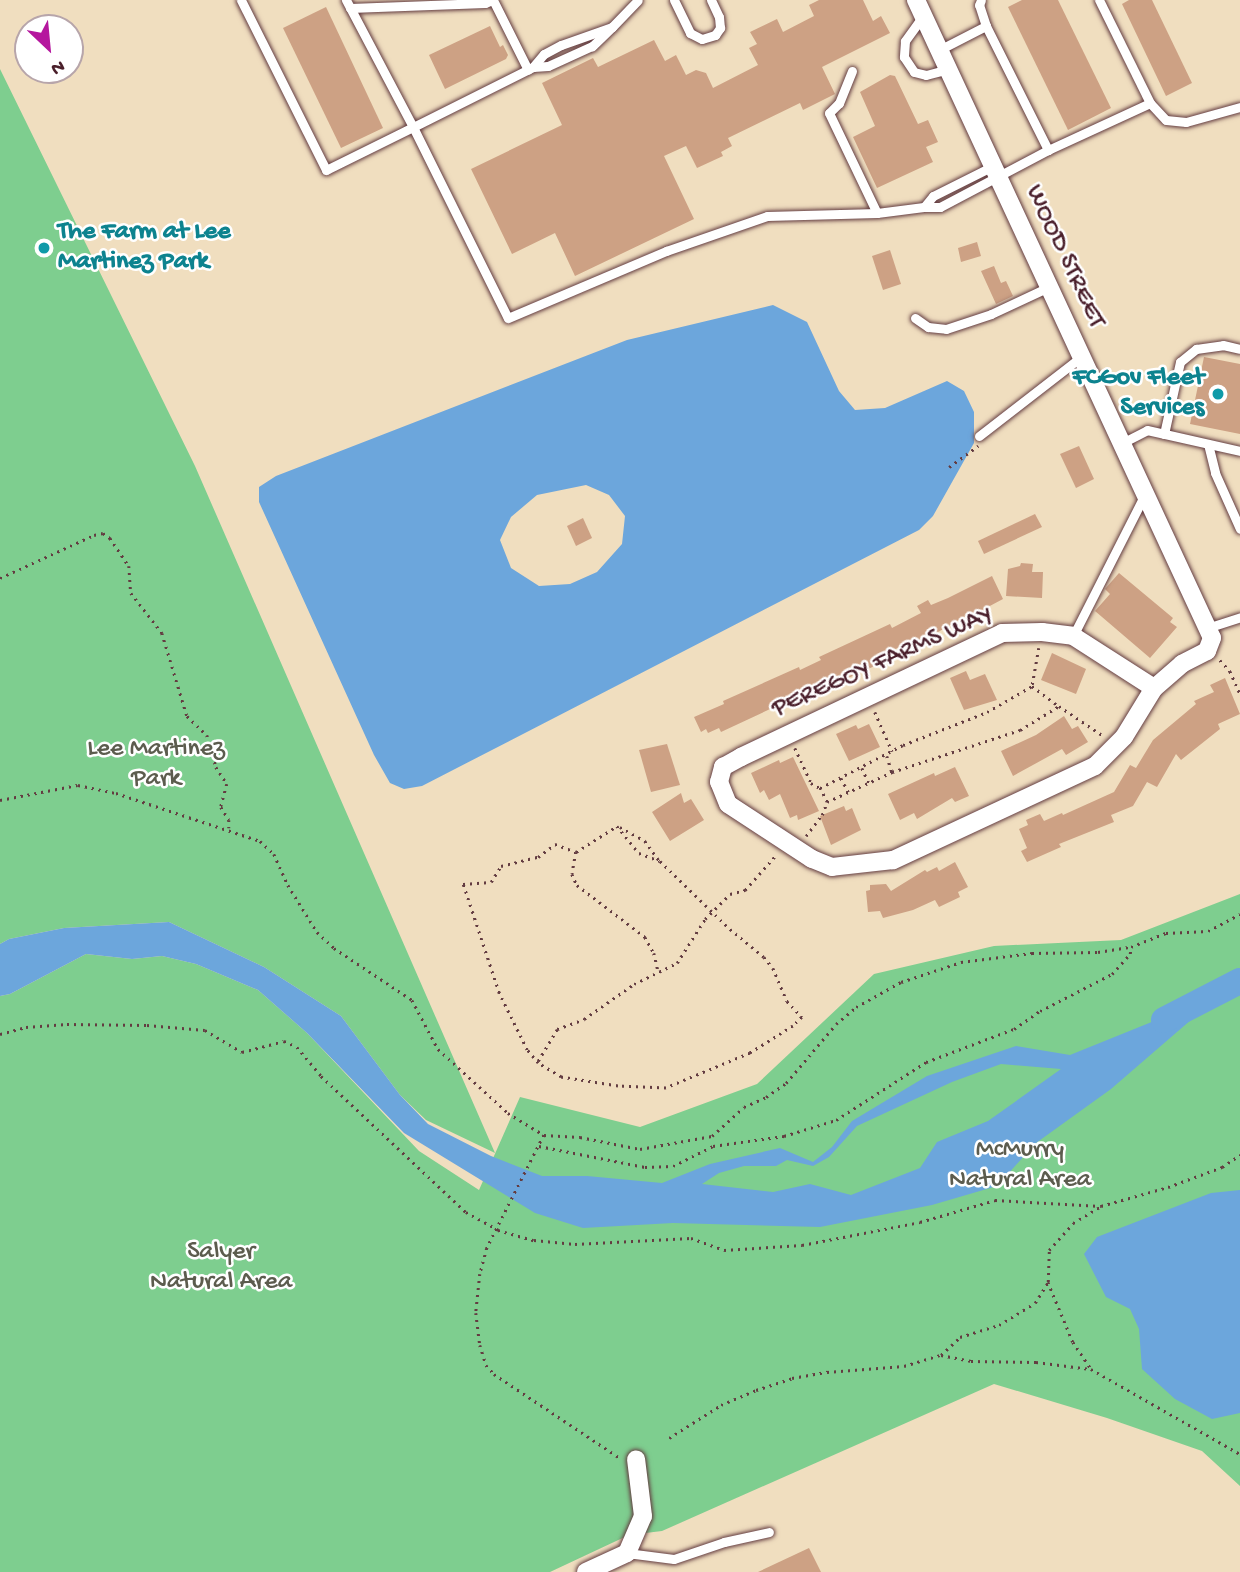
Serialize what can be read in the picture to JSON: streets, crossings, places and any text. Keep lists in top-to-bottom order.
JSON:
{
  "streets": {
    "street": ["WOOD STREET", "PEREGOY FARMS WAY"]
  },
  "parks": ["Lee Martinez Park", "McMurry Natural Area", "Salyer Natural Area"],
  "places": ["The Farm at Lee Martinez Park", "FCGov Fleet Services"],
  "north": "bottom right"
}
